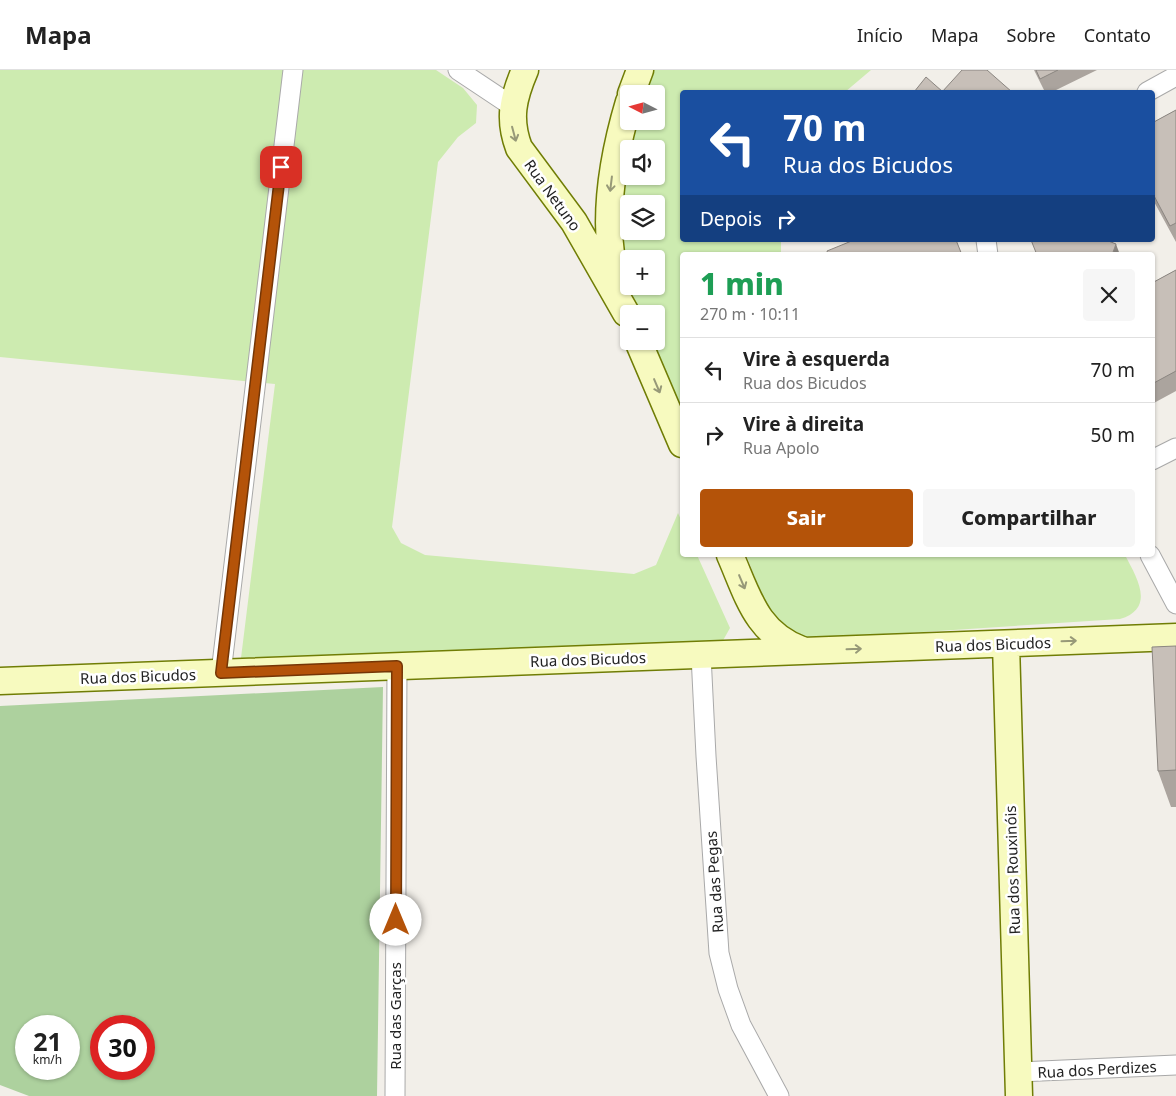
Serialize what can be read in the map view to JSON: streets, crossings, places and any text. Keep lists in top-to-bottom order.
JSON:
{
  "streets": {
    "main road": ["Rua Netuno", "Rua dos Bicudos", "Rua dos Rouxinóis"],
    "street": ["Rua das Pegas", "Rua das Garças", "Rua dos Perdizes"]
  },
  "crossings": [
    ["Rua dos Bicudos", "Rua dos Rouxinóis"],
    ["Rua dos Bicudos", "Rua das Pegas"],
    ["Rua dos Bicudos", "Rua das Garças"],
    ["Rua dos Rouxinóis", "Rua dos Perdizes"]
  ],
  "one_way": ["Rua Netuno"],
  "north": "left",
  "page": {
    "header": "Mapa",
    "nav": [
      "Início",
      "Mapa",
      "Sobre",
      "Contato"
    ],
    "map_buttons": ["+", "−"],
    "turn": ["70 m", "Rua dos Bicudos"],
    "then": "Depois",
    "heading": ["1 min", "270 m · 10:11"],
    "list": [
      {
        "name": "Vire à esquerda",
        "note": "Rua dos Bicudos",
        "value": "70 m"
      },
      {
        "name": "Vire à direita",
        "note": "Rua Apolo",
        "value": "50 m"
      }
    ],
    "buttons": ["Sair", "Compartilhar"],
    "speed": "21 km/h",
    "limit": "30"
  }
}
